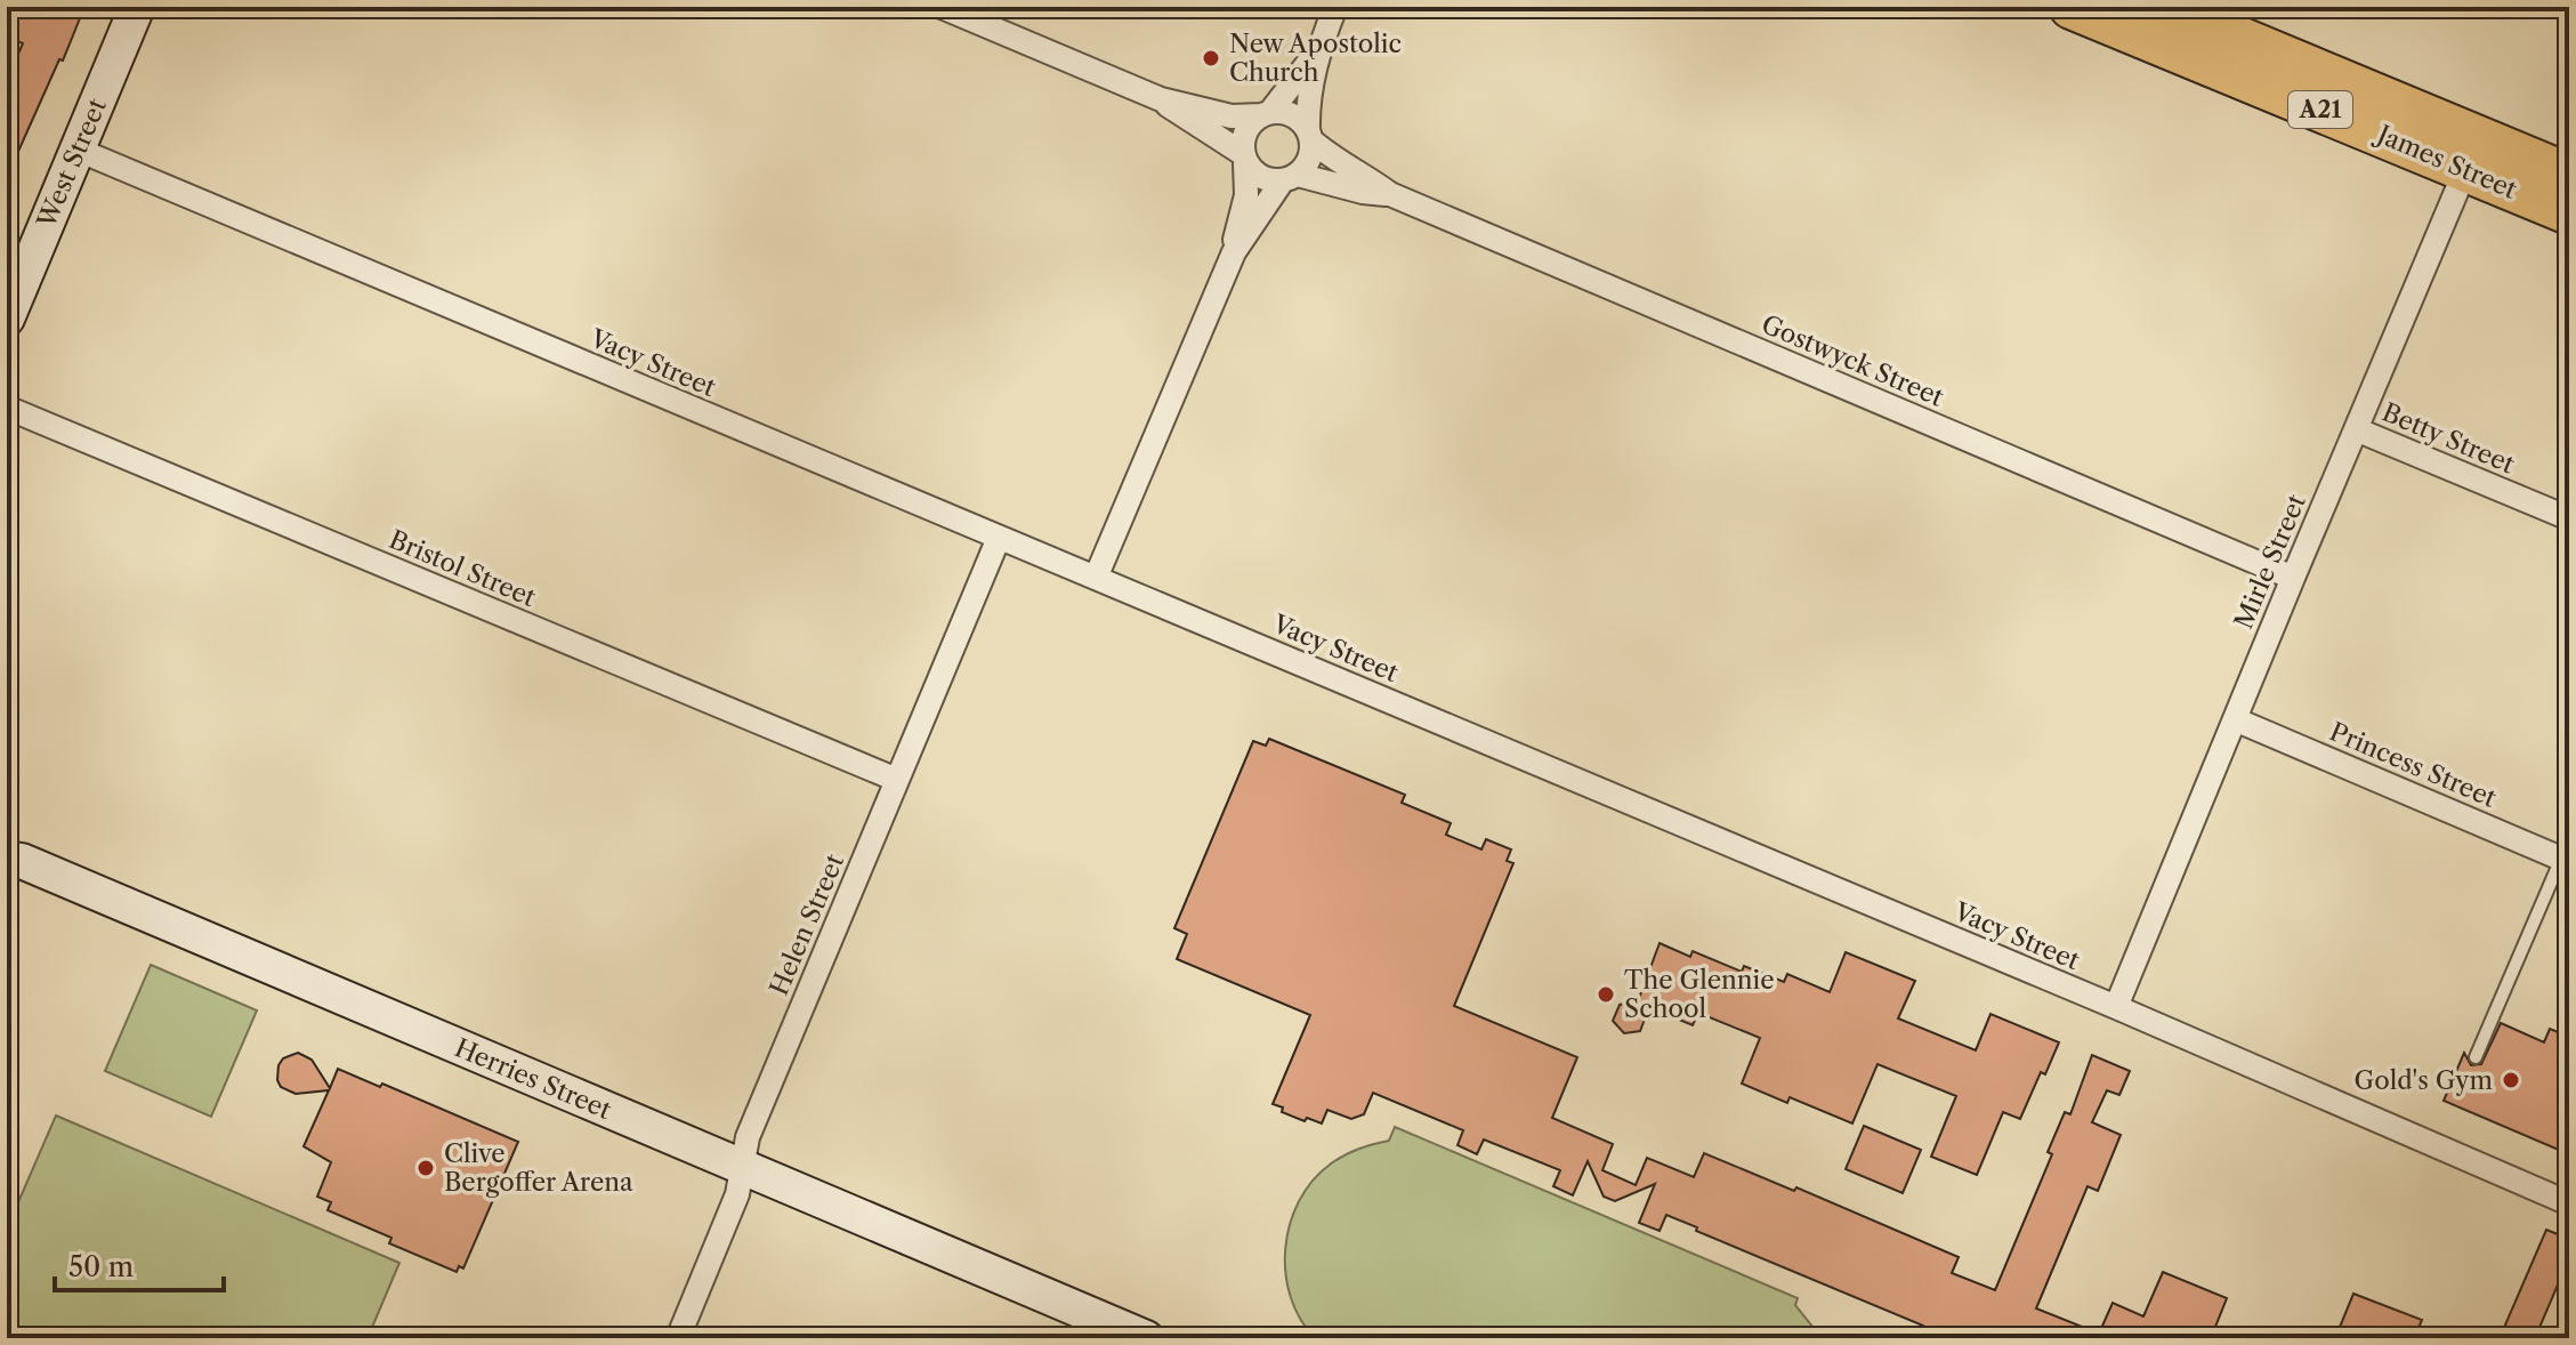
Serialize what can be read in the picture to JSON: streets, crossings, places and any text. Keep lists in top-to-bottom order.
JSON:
{
  "streets": {
    "highway": ["A21", "James Street"],
    "street": [
      "West Street",
      "Gostwyck Street",
      "Vacy Street",
      "Betty Street",
      "Mirle Street",
      "Bristol Street",
      "Princess Street",
      "Helen Street",
      "Herries Street"
    ]
  },
  "crossings": [
    ["James Street", "Mirle Street"],
    ["West Street", "Vacy Street"],
    ["Gostwyck Street", "Mirle Street"],
    ["Vacy Street", "Mirle Street"],
    ["Vacy Street", "Helen Street"],
    ["Betty Street", "Mirle Street"],
    ["Mirle Street", "Princess Street"],
    ["Bristol Street", "Helen Street"],
    ["Helen Street", "Herries Street"]
  ],
  "places": [
    "New Apostolic Church",
    "The Glennie School",
    "Gold's Gym",
    "Clive Bergoffer Arena"
  ],
  "scale_bar": "50 m"
}
